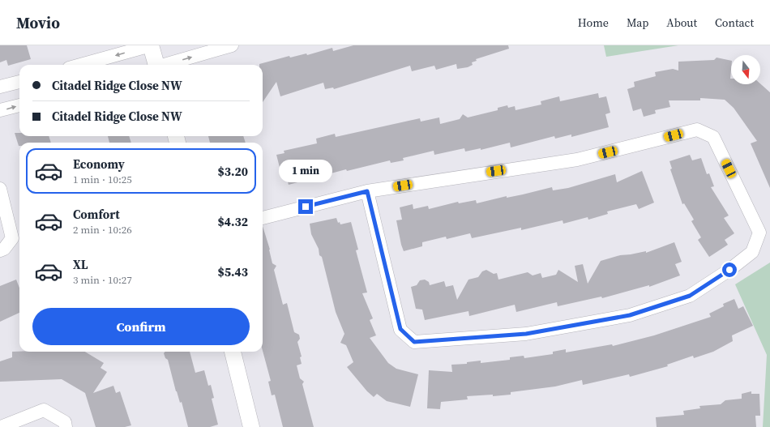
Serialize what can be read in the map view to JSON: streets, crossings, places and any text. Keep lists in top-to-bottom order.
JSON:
{
  "north": "bottom",
  "page": {
    "header": "Movio",
    "nav": [
      "Home",
      "Map",
      "About",
      "Contact"
    ],
    "banner": ["Citadel Ridge Close NW", "Citadel Ridge Close NW"],
    "list": [
      {
        "name": "Economy",
        "note": "1 min · 10:25",
        "value": "$3.20"
      },
      {
        "name": "Comfort",
        "note": "2 min · 10:26",
        "value": "$4.32"
      },
      {
        "name": "XL",
        "note": "3 min · 10:27",
        "value": "$5.43"
      }
    ],
    "bubble": "1 min",
    "buttons": "Confirm"
  }
}
